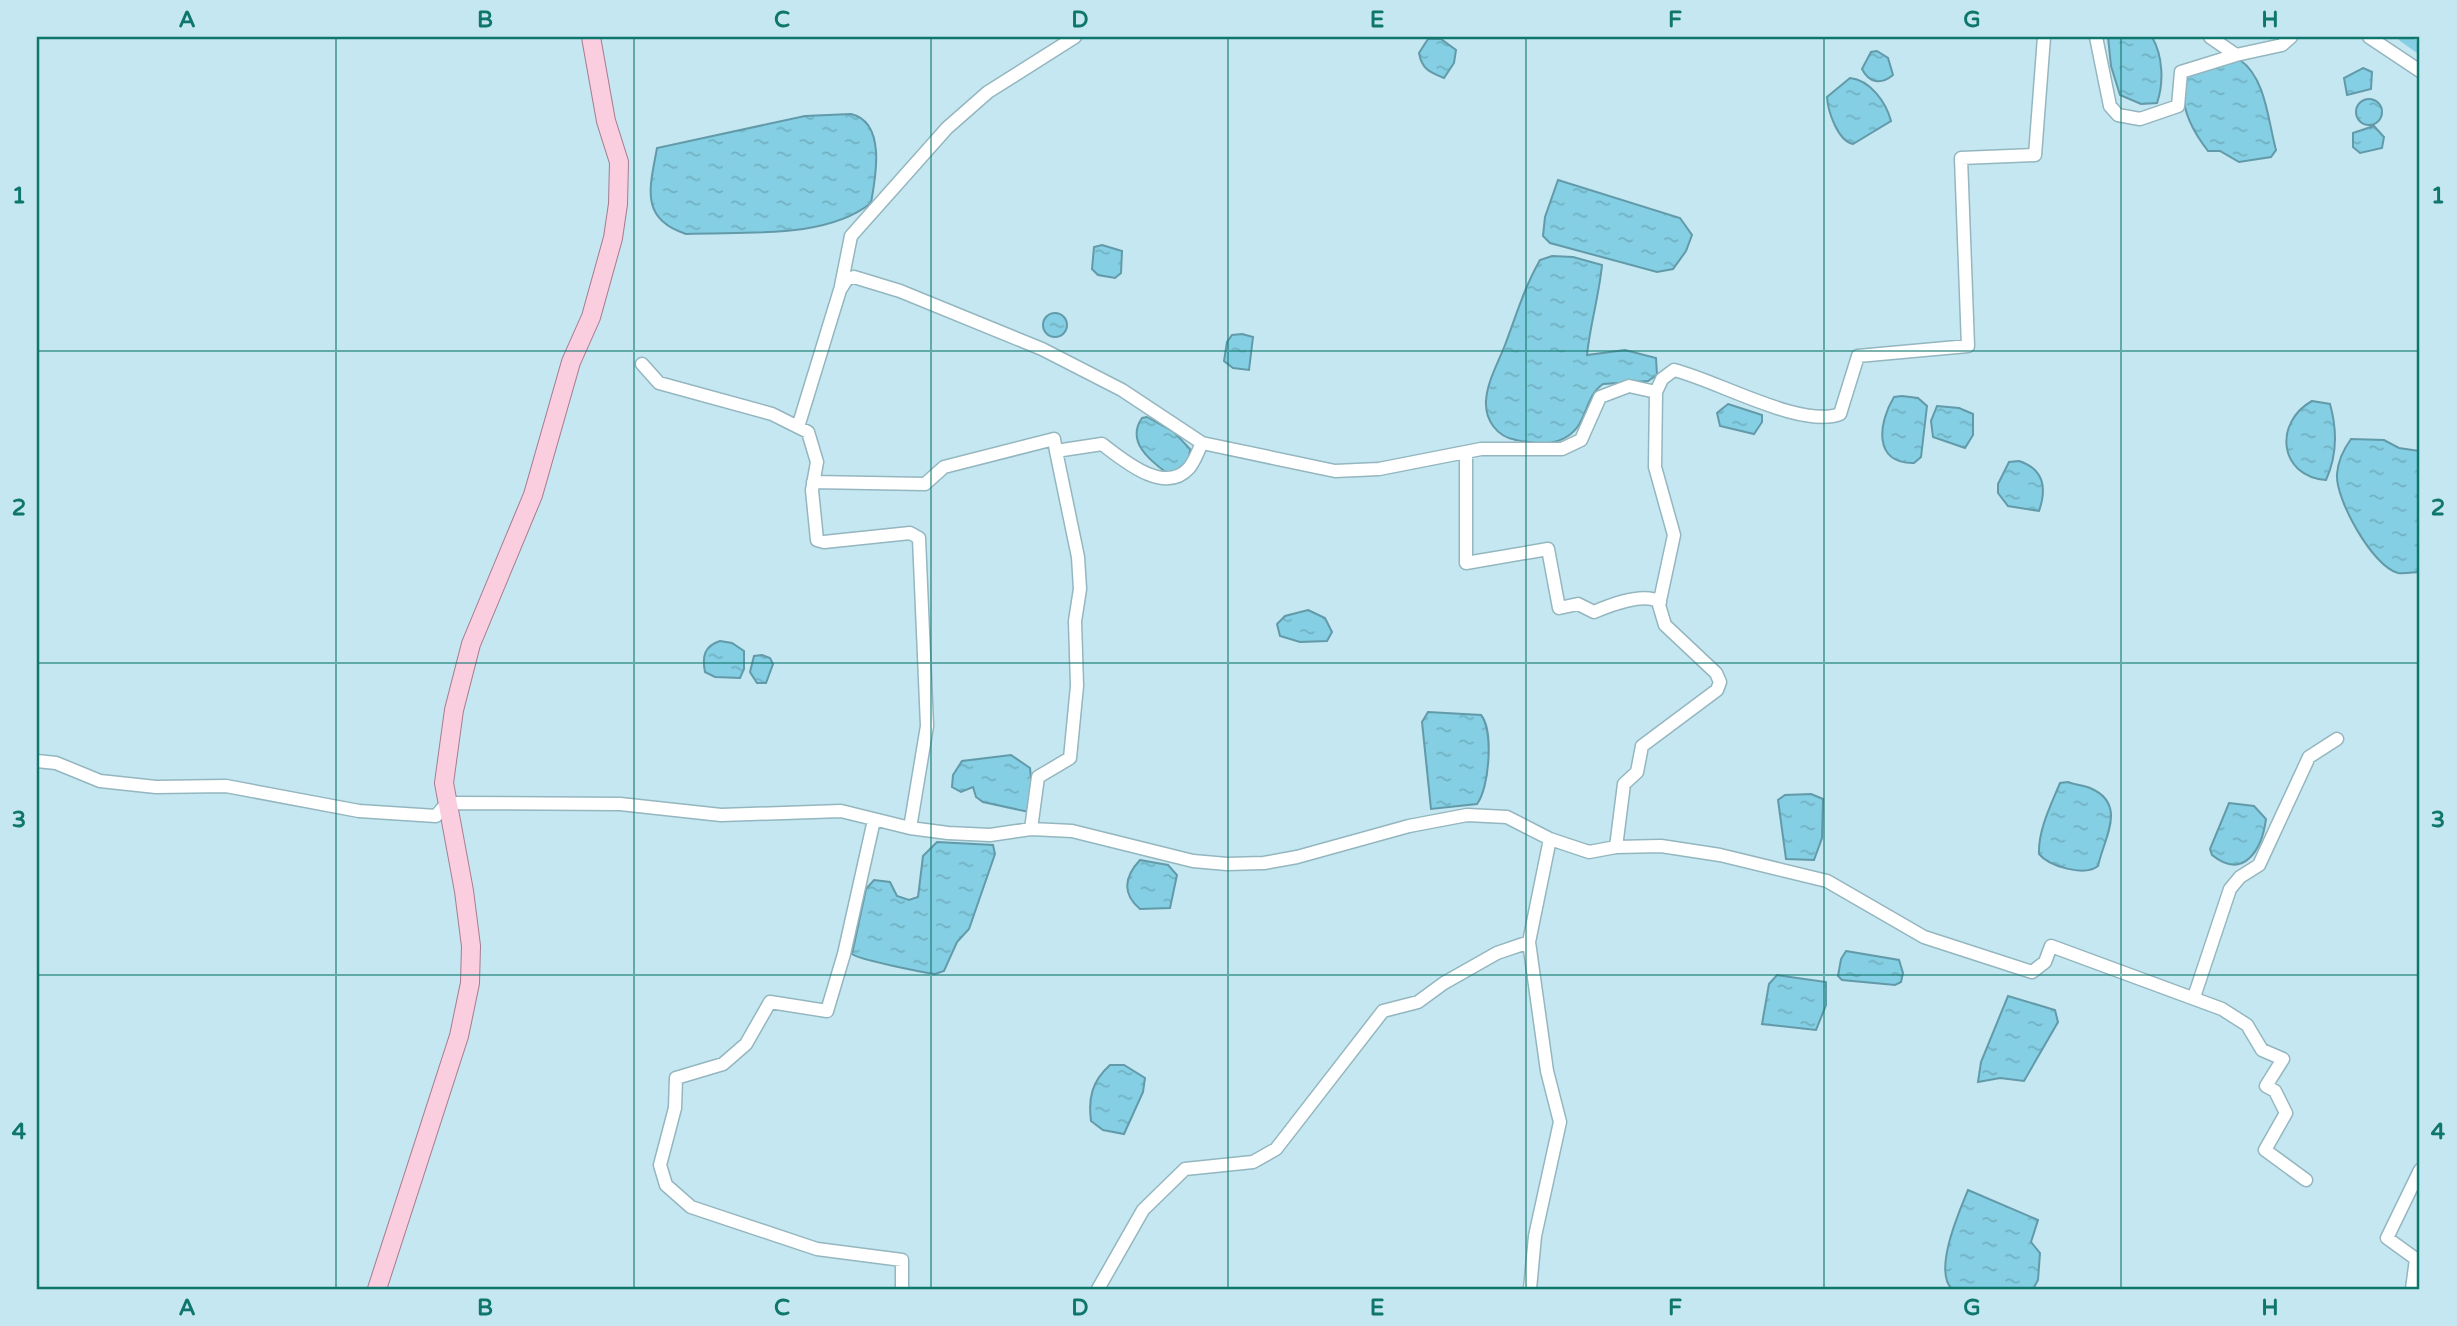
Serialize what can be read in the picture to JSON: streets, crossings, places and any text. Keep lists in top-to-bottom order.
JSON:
{
  "grid": {
    "columns": [
      "A",
      "B",
      "C",
      "D",
      "E",
      "F",
      "G",
      "H"
    ],
    "rows": [
      "1",
      "2",
      "3",
      "4"
    ]
  }
}
